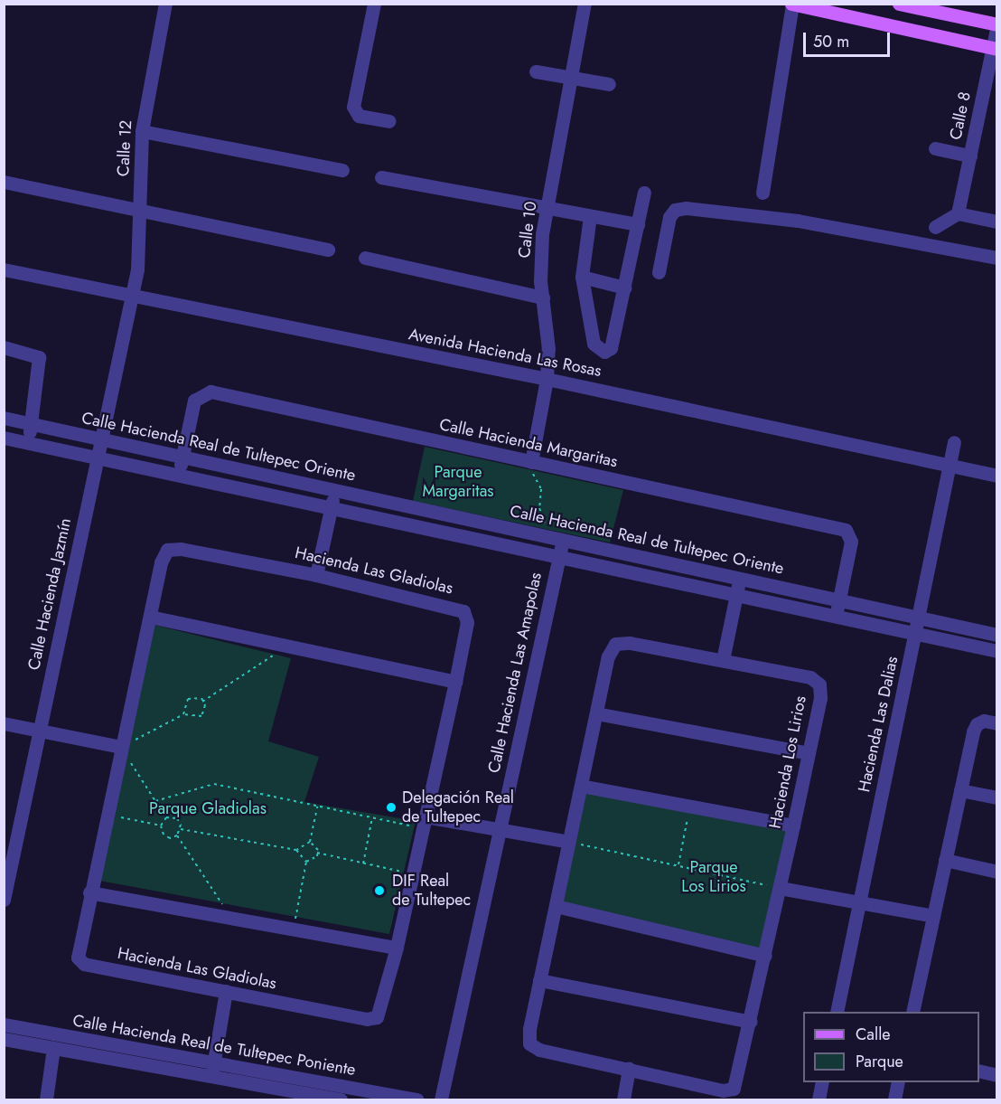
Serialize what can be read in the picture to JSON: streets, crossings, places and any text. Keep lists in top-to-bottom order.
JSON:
{
  "streets": {
    "street": [
      "Calle 8",
      "Calle 12",
      "Calle 10",
      "Avenida Hacienda Las Rosas",
      "Calle Hacienda Margaritas",
      "Calle Hacienda Real de Tultepec Oriente",
      "Hacienda Las Gladiolas",
      "Calle Hacienda Jazmín",
      "Calle Hacienda Las Amapolas",
      "Hacienda Las Dalias",
      "Hacienda Los Lirios",
      "Calle Hacienda Real de Tultepec Poniente"
    ]
  },
  "crossings": [
    ["Calle 12", "Avenida Hacienda Las Rosas"],
    ["Calle 12", "Calle Hacienda Jazmín"],
    ["Calle 10", "Avenida Hacienda Las Rosas"],
    ["Calle 10", "Calle Hacienda Margaritas"],
    ["Avenida Hacienda Las Rosas", "Calle Hacienda Jazmín"],
    ["Avenida Hacienda Las Rosas", "Hacienda Las Dalias"],
    ["Calle Hacienda Margaritas", "Calle Hacienda Real de Tultepec Oriente"],
    ["Calle Hacienda Real de Tultepec Oriente", "Calle Hacienda Jazmín"],
    ["Calle Hacienda Real de Tultepec Oriente", "Calle Hacienda Las Amapolas"],
    ["Calle Hacienda Real de Tultepec Oriente", "Hacienda Las Dalias"]
  ],
  "parks": ["Parque Margaritas", "Parque Gladiolas", "Parque Los Lirios"],
  "places": ["Delegación Real de Tultepec", "DIF Real de Tultepec"],
  "legend": ["Calle", "Parque"],
  "scale_bar": "50 m"
}
